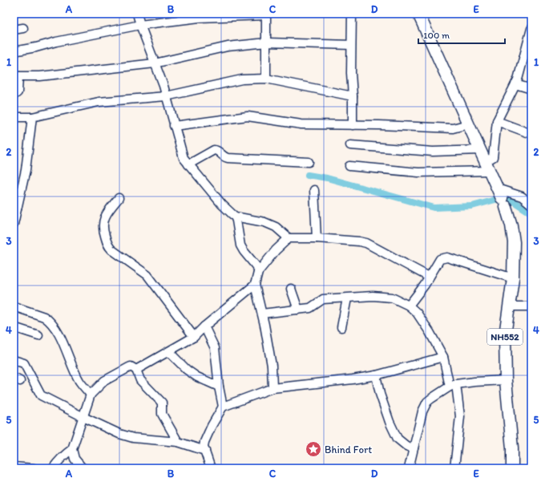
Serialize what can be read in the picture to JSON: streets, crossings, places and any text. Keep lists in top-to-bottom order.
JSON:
{
  "streets": {
    "highway": ["NH552"]
  },
  "places": {
    "place": ["Bhind Fort"]
  },
  "scale_bar": "100 m",
  "grid": {
    "columns": [
      "A",
      "B",
      "C",
      "D",
      "E"
    ],
    "rows": [
      "1",
      "2",
      "3",
      "4",
      "5"
    ]
  }
}
